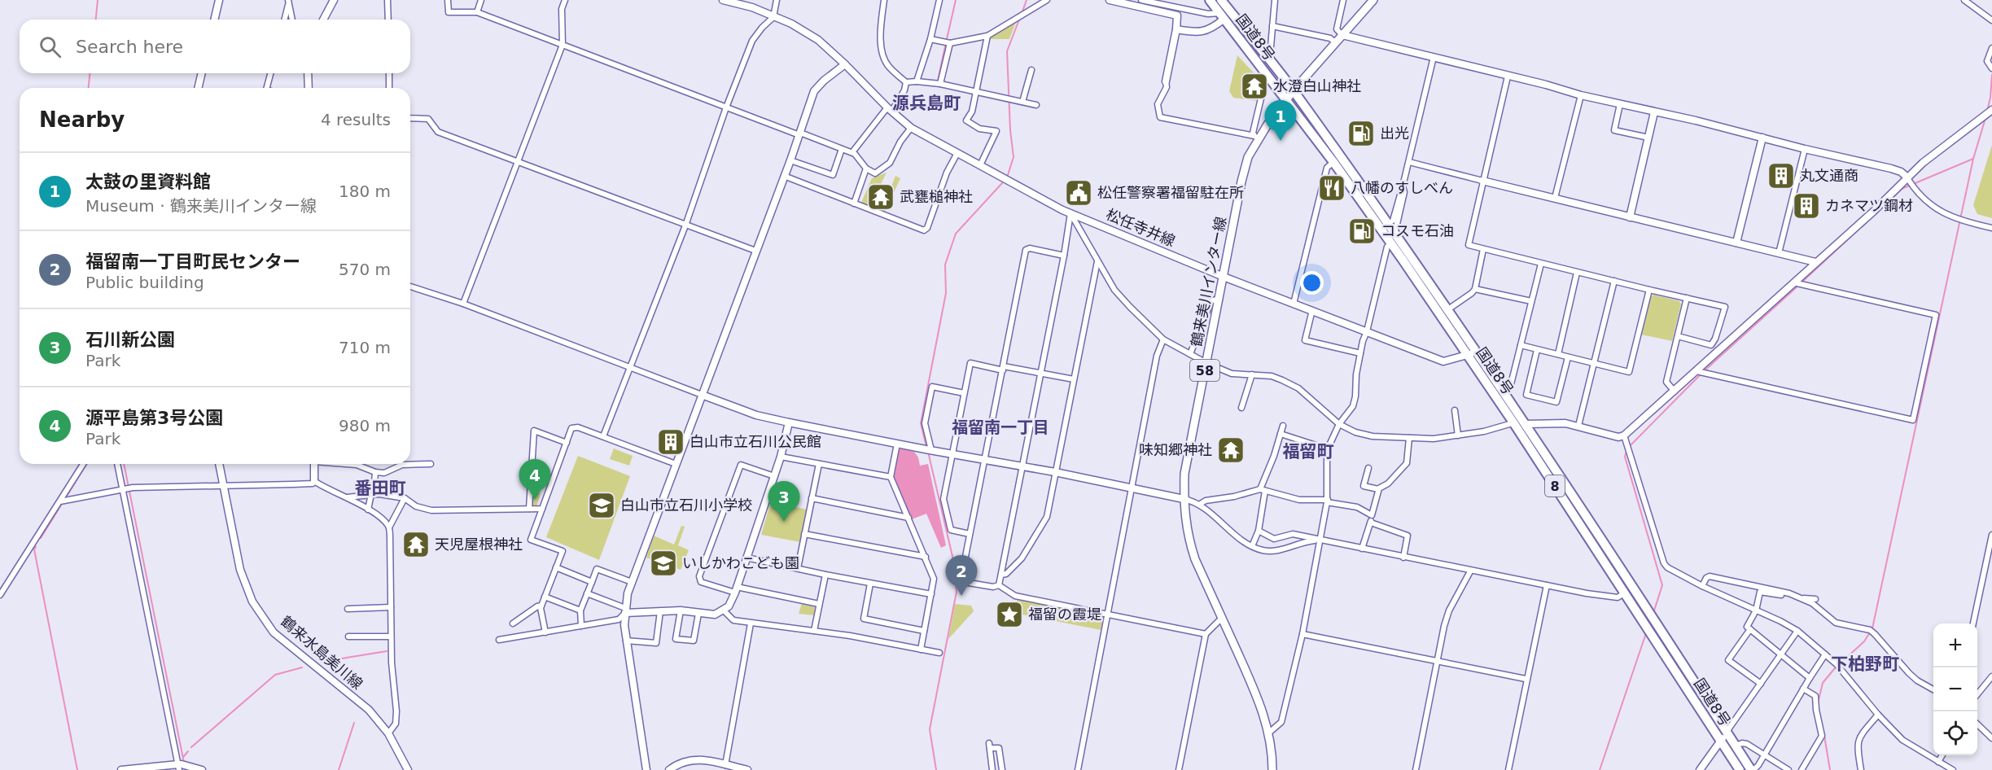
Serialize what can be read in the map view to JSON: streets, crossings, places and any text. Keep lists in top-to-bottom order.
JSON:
{
  "streets": {
    "highway": ["国道8号", "8"],
    "main road": ["鶴来美川インター線", "58"],
    "street": ["松任寺井線", "鶴来水島美川線"]
  },
  "crossings": [
    ["国道8号", "松任寺井線"],
    ["国道8号", "鶴来美川インター線"],
    ["松任寺井線", "鶴来美川インター線"]
  ],
  "districts": [
    "源兵島町",
    "福留南一丁目",
    "福留町",
    "番田町",
    "下柏野町"
  ],
  "places": {
    "temple": [
      "水澄白山神社",
      "武甕槌神社",
      "味知郷神社",
      "天児屋根神社"
    ],
    "fuel station": ["出光", "コスモ石油"],
    "building": ["丸文通商", "カネマツ鋼材", "白山市立石川公民館"],
    "restaurant": ["八幡のすしべん"],
    "public building": ["松任警察署福留駐在所"],
    "school or university": ["白山市立石川小学校", "いしかわこども園"],
    "place": ["福留の霞堤"]
  },
  "page": {
    "search": "Search here",
    "heading": ["Nearby", "4 results"],
    "pins": [
      "1",
      "4",
      "3",
      "2"
    ],
    "list": [
      {
        "mark": "1",
        "name": "太鼓の里資料館",
        "note": "Museum · 鶴来美川インター線",
        "value": "180 m"
      },
      {
        "mark": "2",
        "name": "福留南一丁目町民センター",
        "note": "Public building",
        "value": "570 m"
      },
      {
        "mark": "3",
        "name": "石川新公園",
        "note": "Park",
        "value": "710 m"
      },
      {
        "mark": "4",
        "name": "源平島第3号公園",
        "note": "Park",
        "value": "980 m"
      }
    ],
    "map_buttons": ["+", "−"]
  }
}
